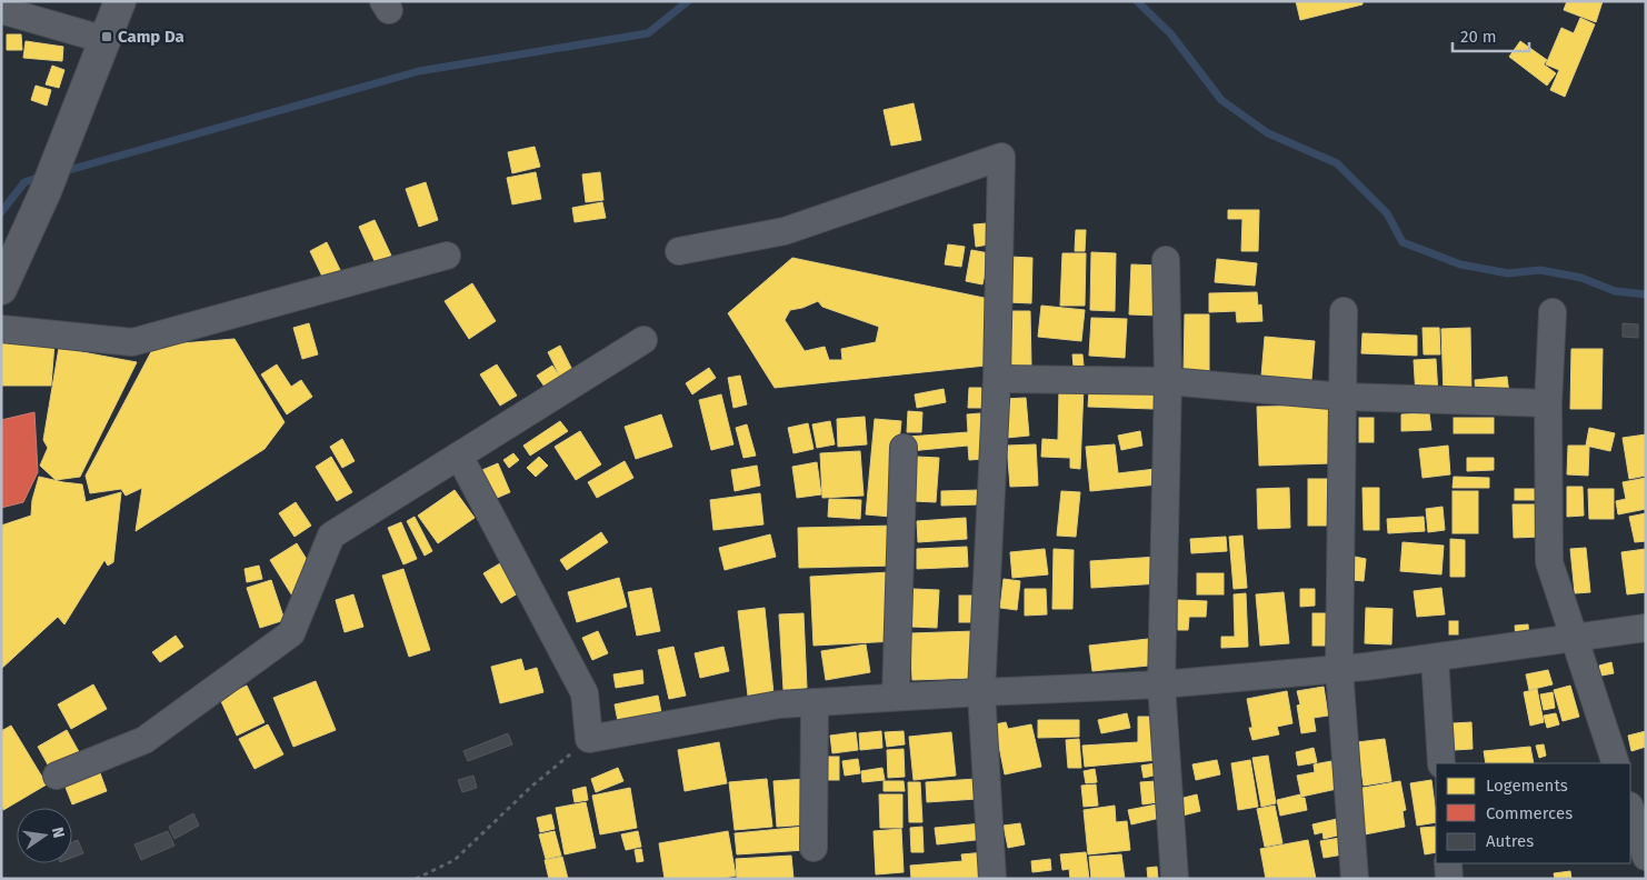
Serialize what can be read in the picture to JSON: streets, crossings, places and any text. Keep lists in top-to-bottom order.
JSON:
{
  "places": {
    "transit": ["Camp Da"]
  },
  "legend": ["Logements", "Commerces", "Autres"],
  "scale_bar": "20 m",
  "north": "right"
}
